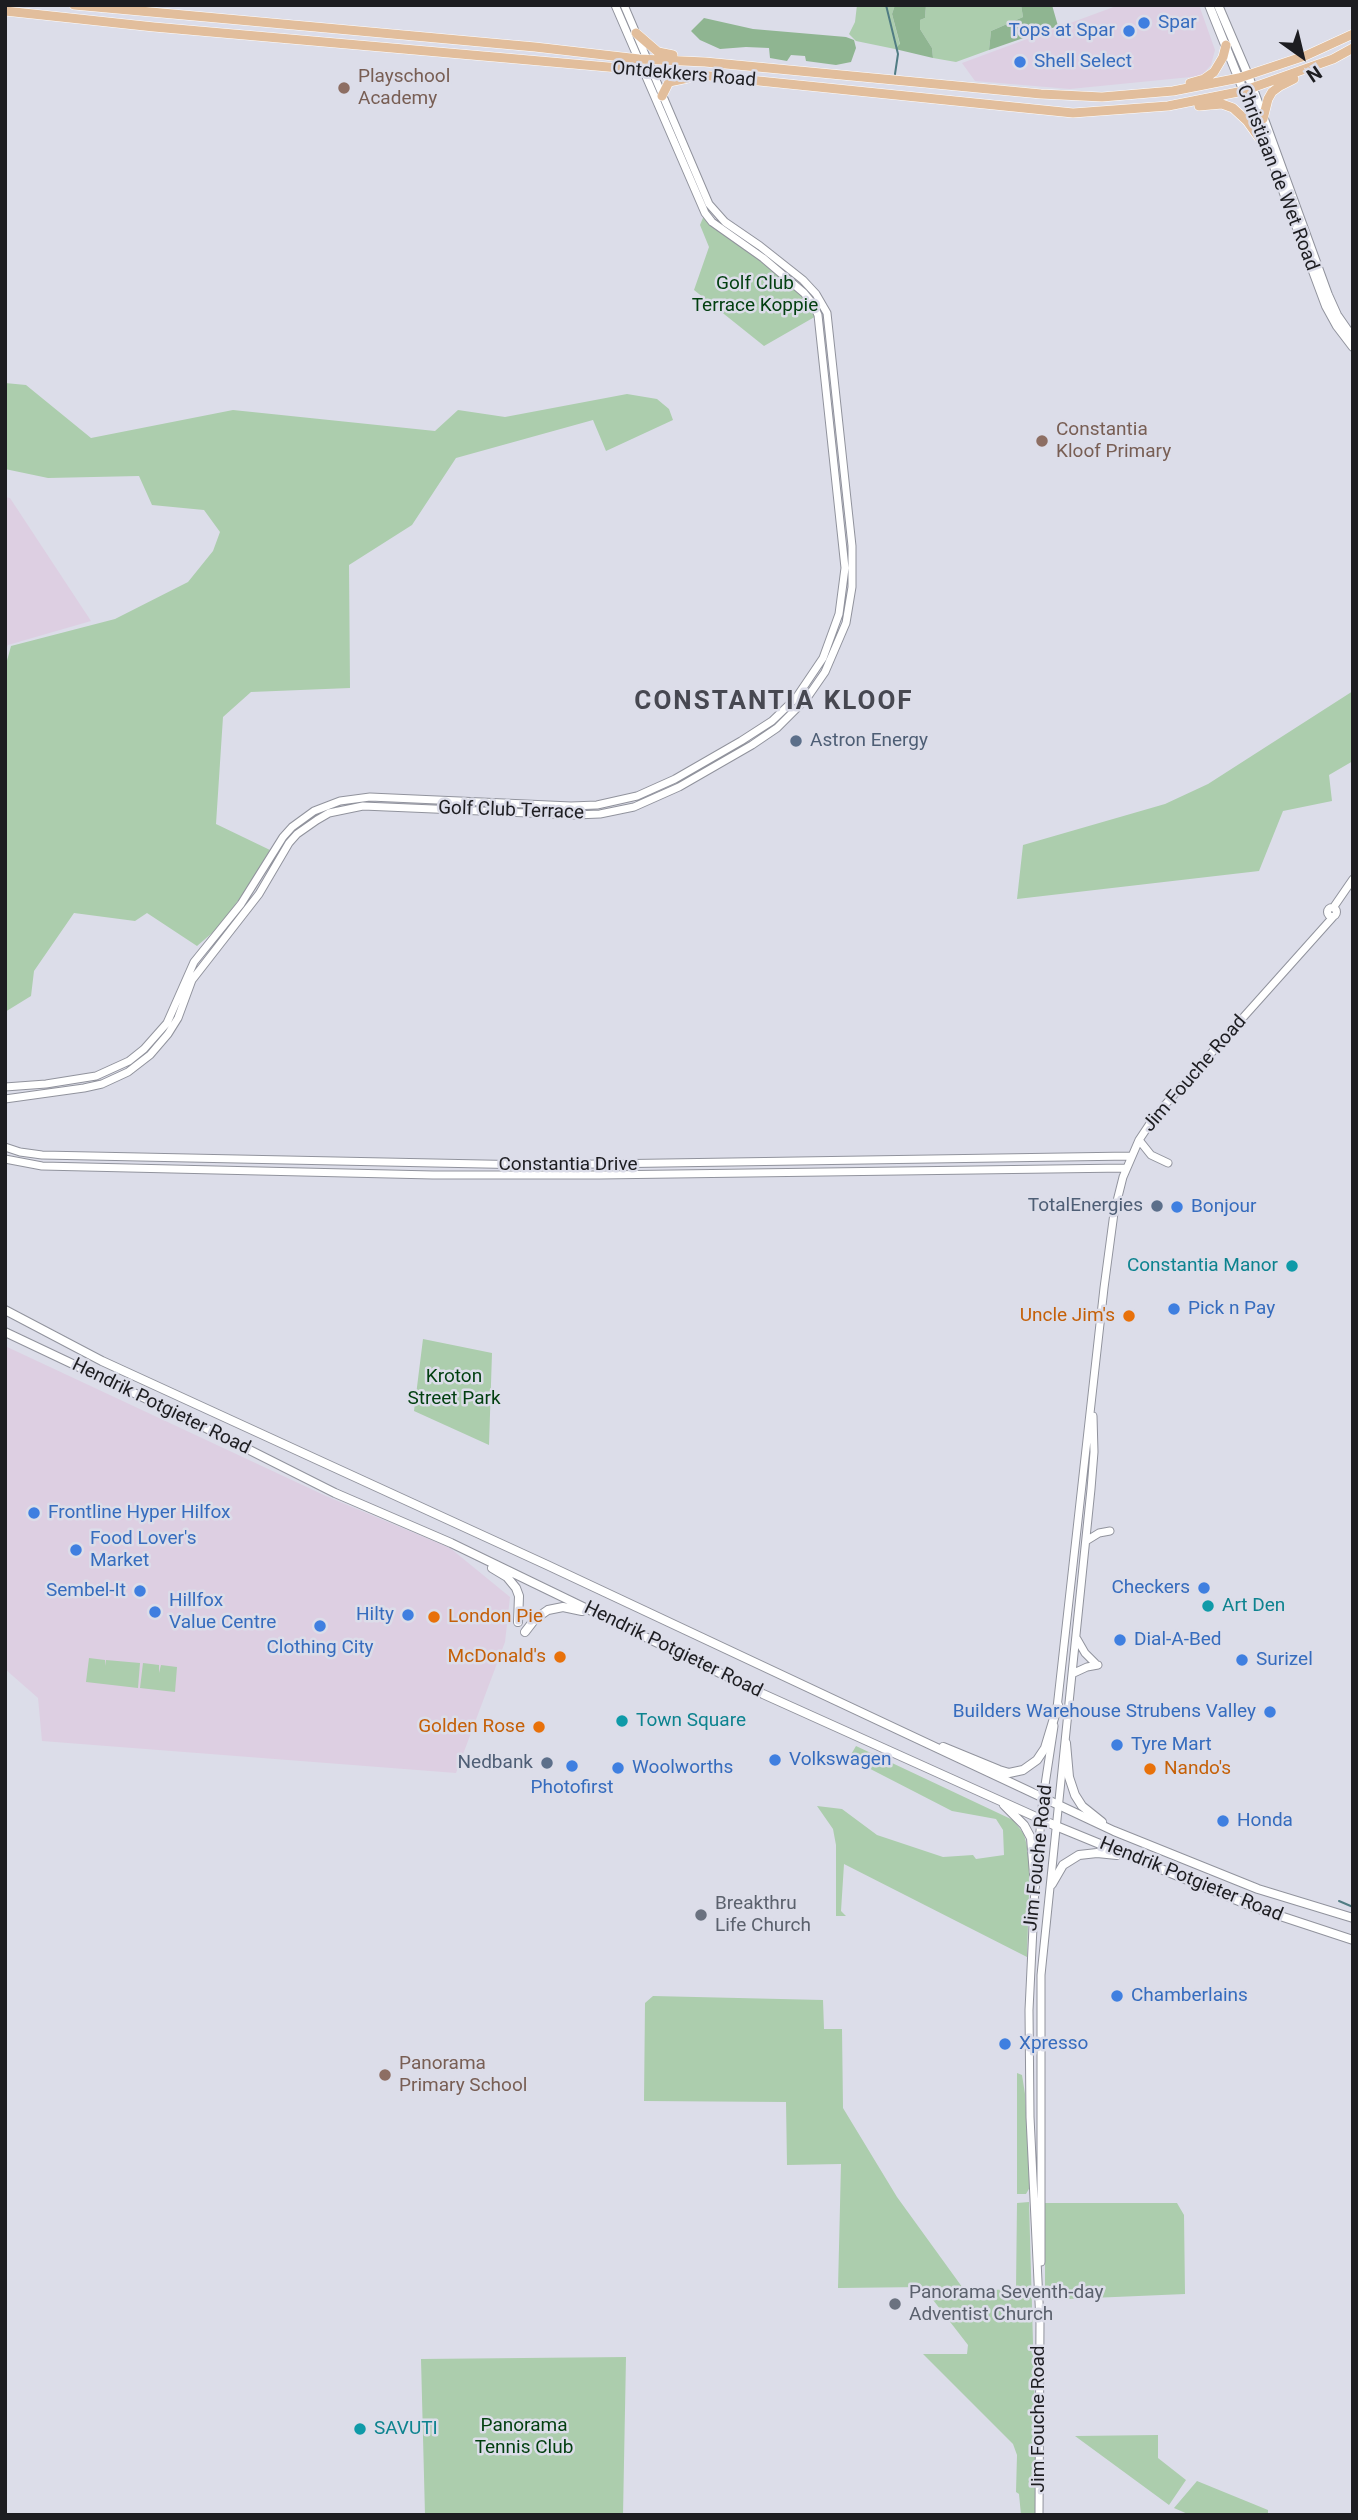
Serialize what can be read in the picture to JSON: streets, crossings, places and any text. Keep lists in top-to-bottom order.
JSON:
{
  "streets": {
    "main road": ["Ontdekkers Road", "Christiaan de Wet Road", "Hendrik Potgieter Road"],
    "street": ["Golf Club Terrace", "Jim Fouche Road", "Constantia Drive"]
  },
  "crossings": [
    ["Ontdekkers Road", "Christiaan de Wet Road"],
    ["Ontdekkers Road", "Golf Club Terrace"],
    ["Jim Fouche Road", "Constantia Drive"],
    ["Jim Fouche Road", "Hendrik Potgieter Road"]
  ],
  "districts": ["CONSTANTIA KLOOF"],
  "parks": ["Golf Club Terrace Koppie", "Kroton Street Park", "Panorama Tennis Club"],
  "places": [
    "Spar",
    "Tops at Spar",
    "Shell Select",
    "Playschool Academy",
    "Constantia Kloof Primary",
    "Astron Energy",
    "TotalEnergies",
    "Bonjour",
    "Constantia Manor",
    "Pick n Pay",
    "Uncle Jim's",
    "Frontline Hyper Hilfox",
    "Food Lover's Market",
    "Checkers",
    "Sembel-It",
    "Art Den",
    "Hillfox Value Centre",
    "Hilty",
    "London Pie",
    "Clothing City",
    "Dial-A-Bed",
    "McDonald's",
    "Surizel",
    "Builders Warehouse Strubens Valley",
    "Town Square",
    "Golden Rose",
    "Tyre Mart",
    "Volkswagen",
    "Nedbank",
    "Photofirst",
    "Woolworths",
    "Nando's",
    "Honda",
    "Breakthru Life Church",
    "Chamberlains",
    "Xpresso",
    "Panorama Primary School",
    "Panorama Seventh-day Adventist Church",
    "SAVUTI"
  ],
  "north": "bottom right"
}
